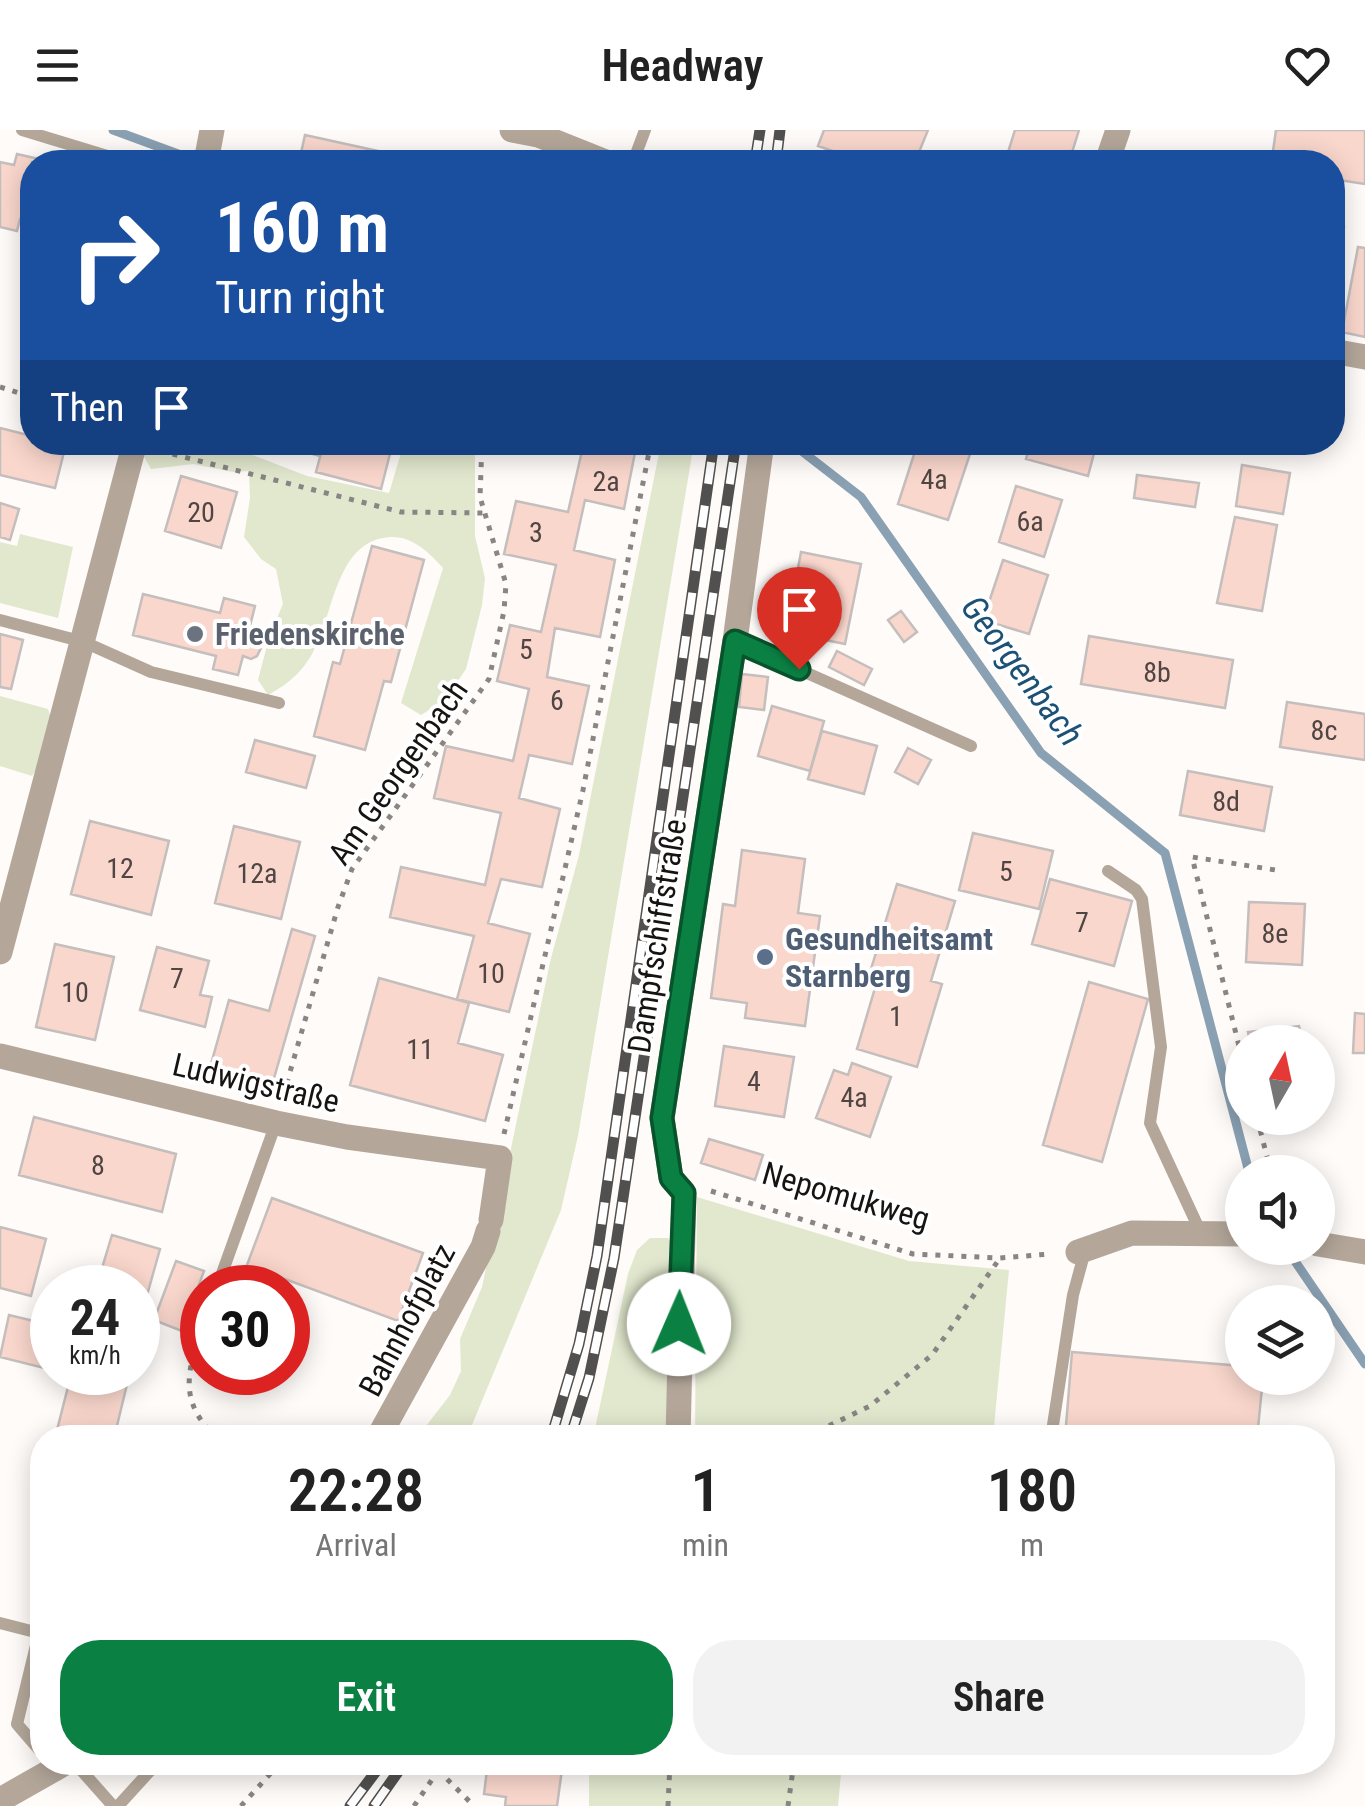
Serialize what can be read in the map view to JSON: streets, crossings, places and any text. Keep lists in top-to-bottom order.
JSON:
{
  "streets": {
    "street": ["Dampfschiffstraße", "Ludwigstraße", "Bahnhofplatz"],
    "path": ["Am Georgenbach", "Nepomukweg"]
  },
  "crossings": [
    ["Am Georgenbach", "Ludwigstraße"],
    ["Dampfschiffstraße", "Nepomukweg"],
    ["Ludwigstraße", "Bahnhofplatz"]
  ],
  "water": ["Georgenbach"],
  "places": ["Friedenskirche", "Gesundheitsamt Starnberg"],
  "house_numbers": [
    "4a",
    "2a",
    "20",
    "6a",
    "3",
    "5",
    "8b",
    "6",
    "8c",
    "8d",
    "12",
    "5",
    "12a",
    "7",
    "8e",
    "10",
    "7",
    "10",
    "1",
    "11",
    "4",
    "4a",
    "8"
  ],
  "north": "top",
  "page": {
    "header": "Headway",
    "turn": ["160 m", "Turn right"],
    "then": "Then",
    "speed": "24 km/h",
    "limit": "30",
    "eta": [
      "22:28",
      "Arrival",
      "1",
      "min",
      "180",
      "m"
    ],
    "buttons": ["Exit", "Share"]
  }
}
